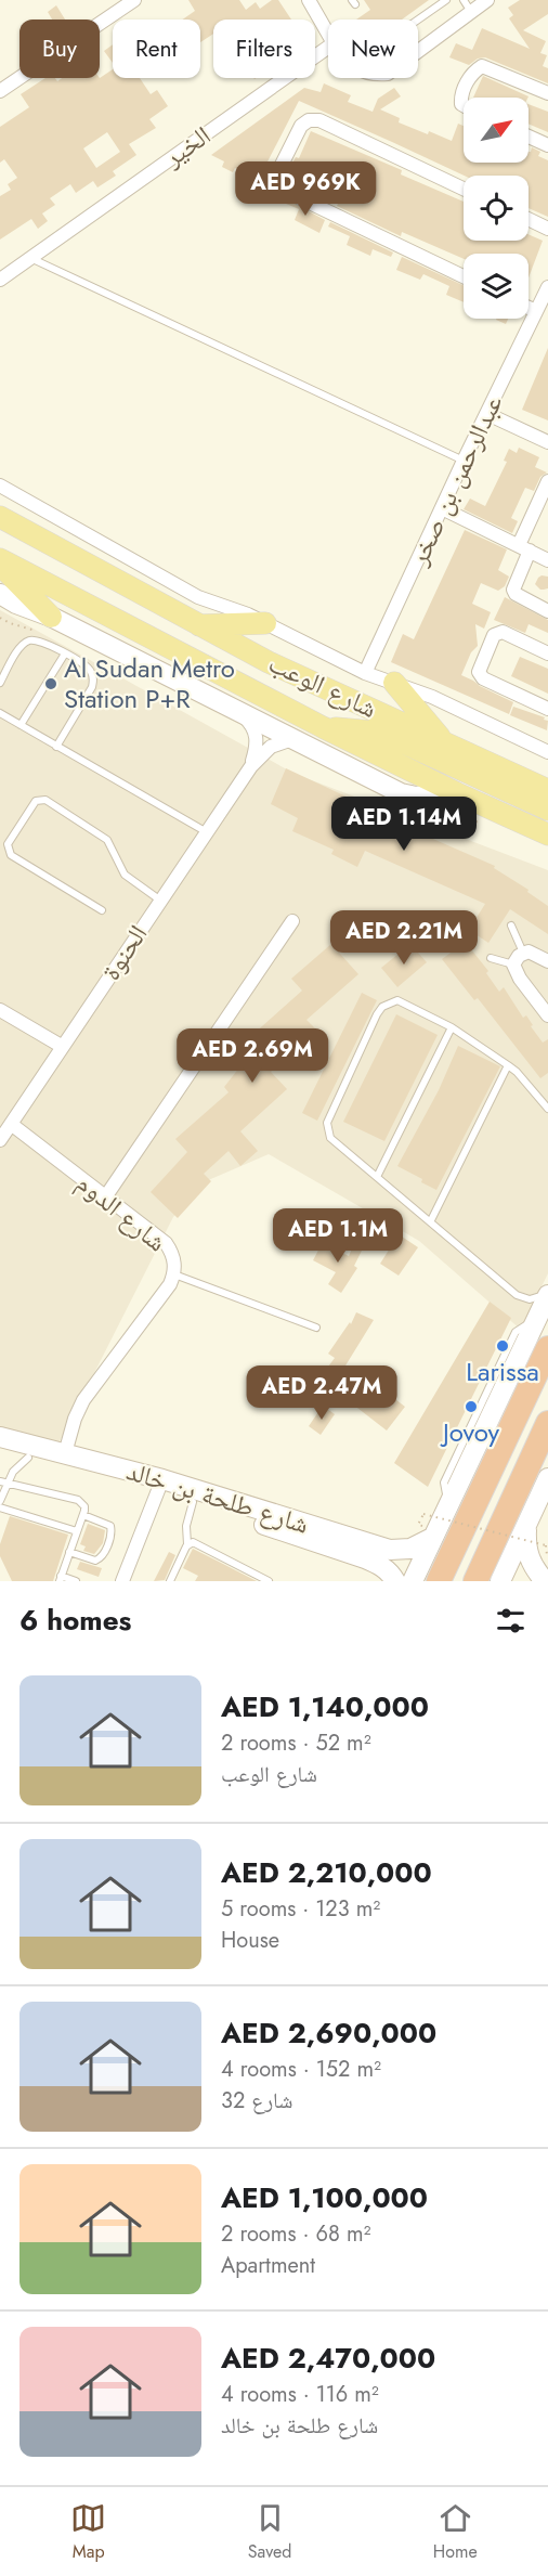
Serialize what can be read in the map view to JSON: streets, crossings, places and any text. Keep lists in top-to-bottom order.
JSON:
{
  "streets": {
    "main road": ["شارع الوعب"],
    "street": [
      "الخير",
      "عبدالرحمن بن صخر",
      "الحنوة",
      "شارع الدوم",
      "شارع طلحة بن خالد"
    ]
  },
  "crossings": [
    ["عبدالرحمن بن صخر", "شارع الوعب"],
    ["شارع الوعب", "الحنوة"],
    ["الحنوة", "شارع الدوم"],
    ["شارع الدوم", "شارع طلحة بن خالد"]
  ],
  "places": ["Al Sudan Metro Station P+R", "Larissa", "Jovoy"],
  "north": "top right",
  "page": {
    "chip": [
      "Buy",
      "Rent",
      "Filters",
      "New"
    ],
    "price": [
      "AED 969K",
      "AED 1.14M",
      "AED 2.21M",
      "AED 2.69M",
      "AED 1.1M",
      "AED 2.47M"
    ],
    "heading": "6 homes",
    "list": [
      {
        "name": "AED 1,140,000",
        "note": "2 rooms · 52 m² · شارع الوعب"
      },
      {
        "name": "AED 2,210,000",
        "note": "5 rooms · 123 m² · House"
      },
      {
        "name": "AED 2,690,000",
        "note": "4 rooms · 152 m² · شارع 32"
      },
      {
        "name": "AED 1,100,000",
        "note": "2 rooms · 68 m² · Apartment"
      },
      {
        "name": "AED 2,470,000",
        "note": "4 rooms · 116 m² · شارع طلحة بن خالد"
      }
    ],
    "tabs": ["Map", "Saved", "Home"]
  }
}
